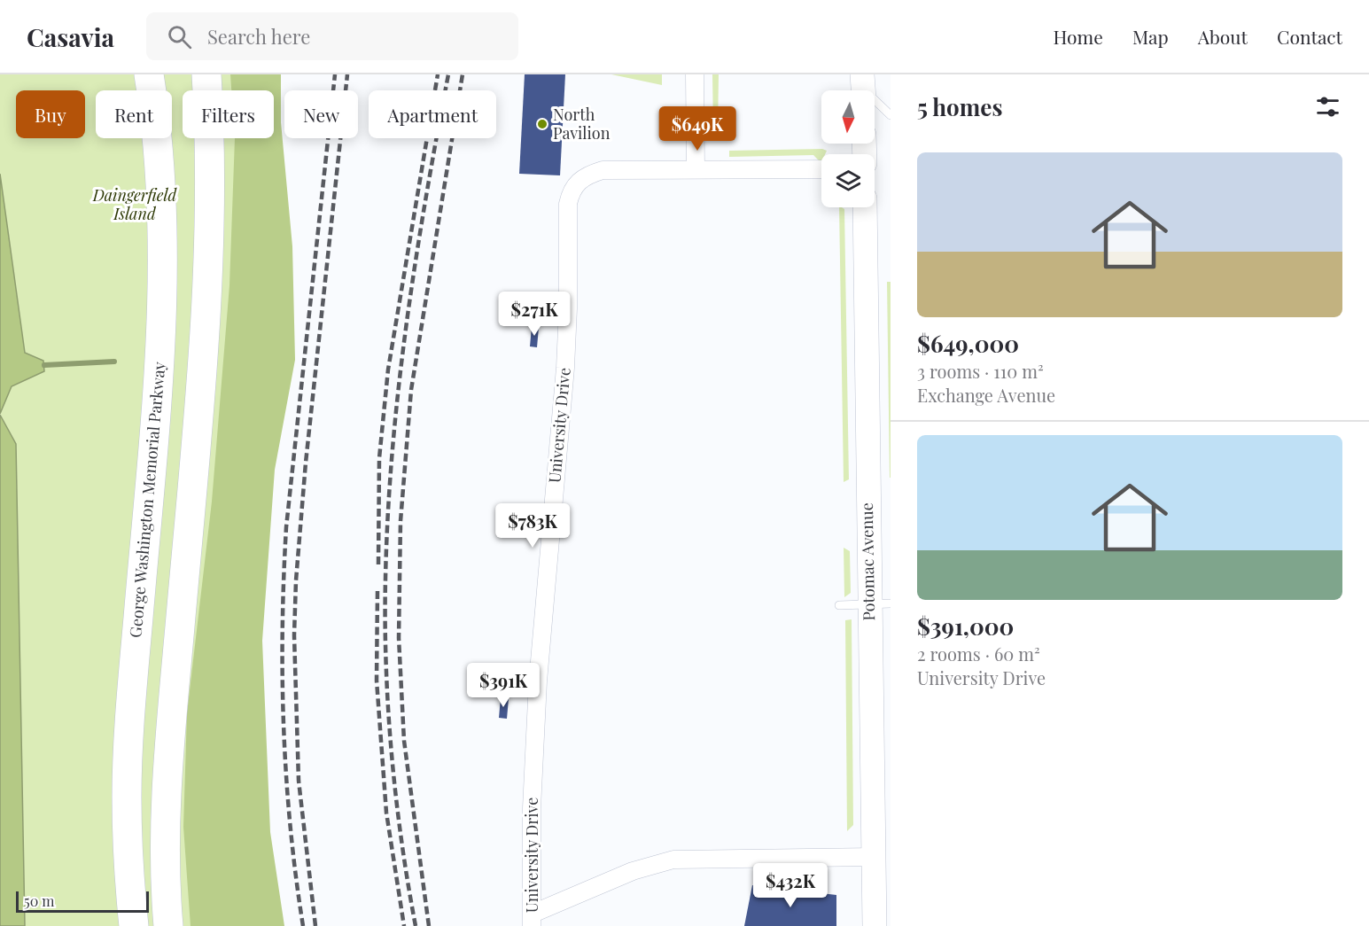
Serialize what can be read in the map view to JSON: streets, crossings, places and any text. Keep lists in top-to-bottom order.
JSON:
{
  "streets": {
    "highway": ["George Washington Memorial Parkway"],
    "street": ["University Drive", "Potomac Avenue"]
  },
  "parks": ["Daingerfield Island"],
  "places": ["North Pavilion"],
  "scale_bar": "50 m",
  "north": "bottom",
  "page": {
    "header": "Casavia",
    "search": "Search here",
    "nav": [
      "Home",
      "Map",
      "About",
      "Contact"
    ],
    "heading": "5 homes",
    "chip": [
      "Buy",
      "Rent",
      "Filters",
      "New",
      "Apartment"
    ],
    "price": [
      "$649K",
      "$271K",
      "$783K",
      "$391K",
      "$432K"
    ],
    "list": [
      {
        "name": "$649,000",
        "note": "3 rooms · 110 m² · Exchange Avenue"
      },
      {
        "name": "$391,000",
        "note": "2 rooms · 60 m² · University Drive"
      }
    ],
    "scale": "50 m"
  }
}
